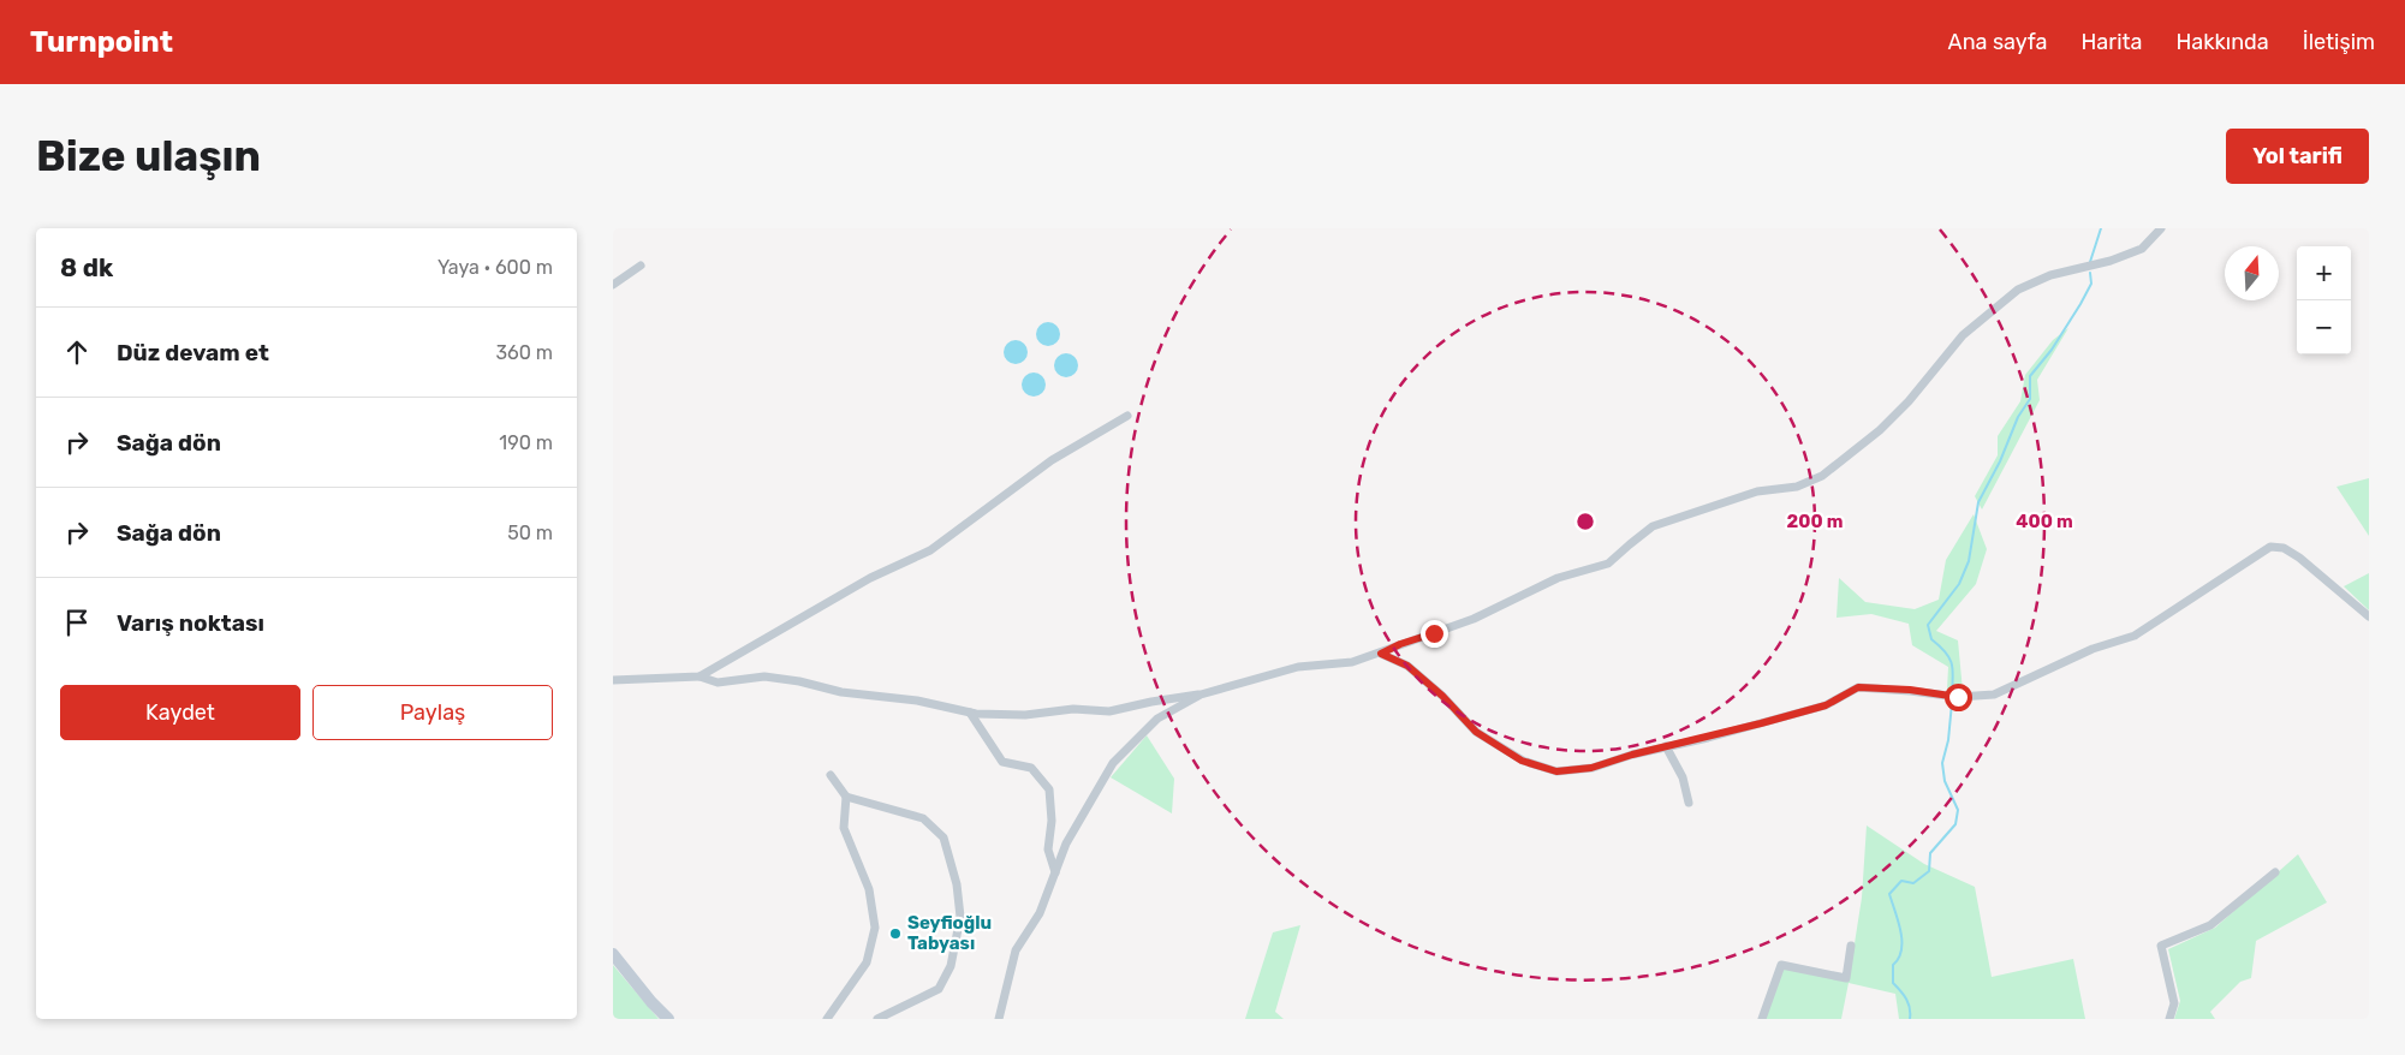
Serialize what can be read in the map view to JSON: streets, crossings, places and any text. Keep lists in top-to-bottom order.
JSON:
{
  "places": ["Seyfioğlu Tabyası"],
  "north": "top",
  "page": {
    "header": "Turnpoint",
    "nav": [
      "Ana sayfa",
      "Harita",
      "Hakkında",
      "İletişim"
    ],
    "buttons": [
      "Yol tarifi",
      ["Kaydet", "Paylaş"]
    ],
    "title": "Bize ulaşın",
    "heading": ["8 dk", "Yaya · 600 m"],
    "map_buttons": ["+", "−"],
    "list": [
      ["Düz devam et", "360 m"],
      ["Sağa dön", "190 m"],
      ["Sağa dön", "50 m"],
      "Varış noktası"
    ]
  },
  "rings": ["200 m", "400 m"]
}
